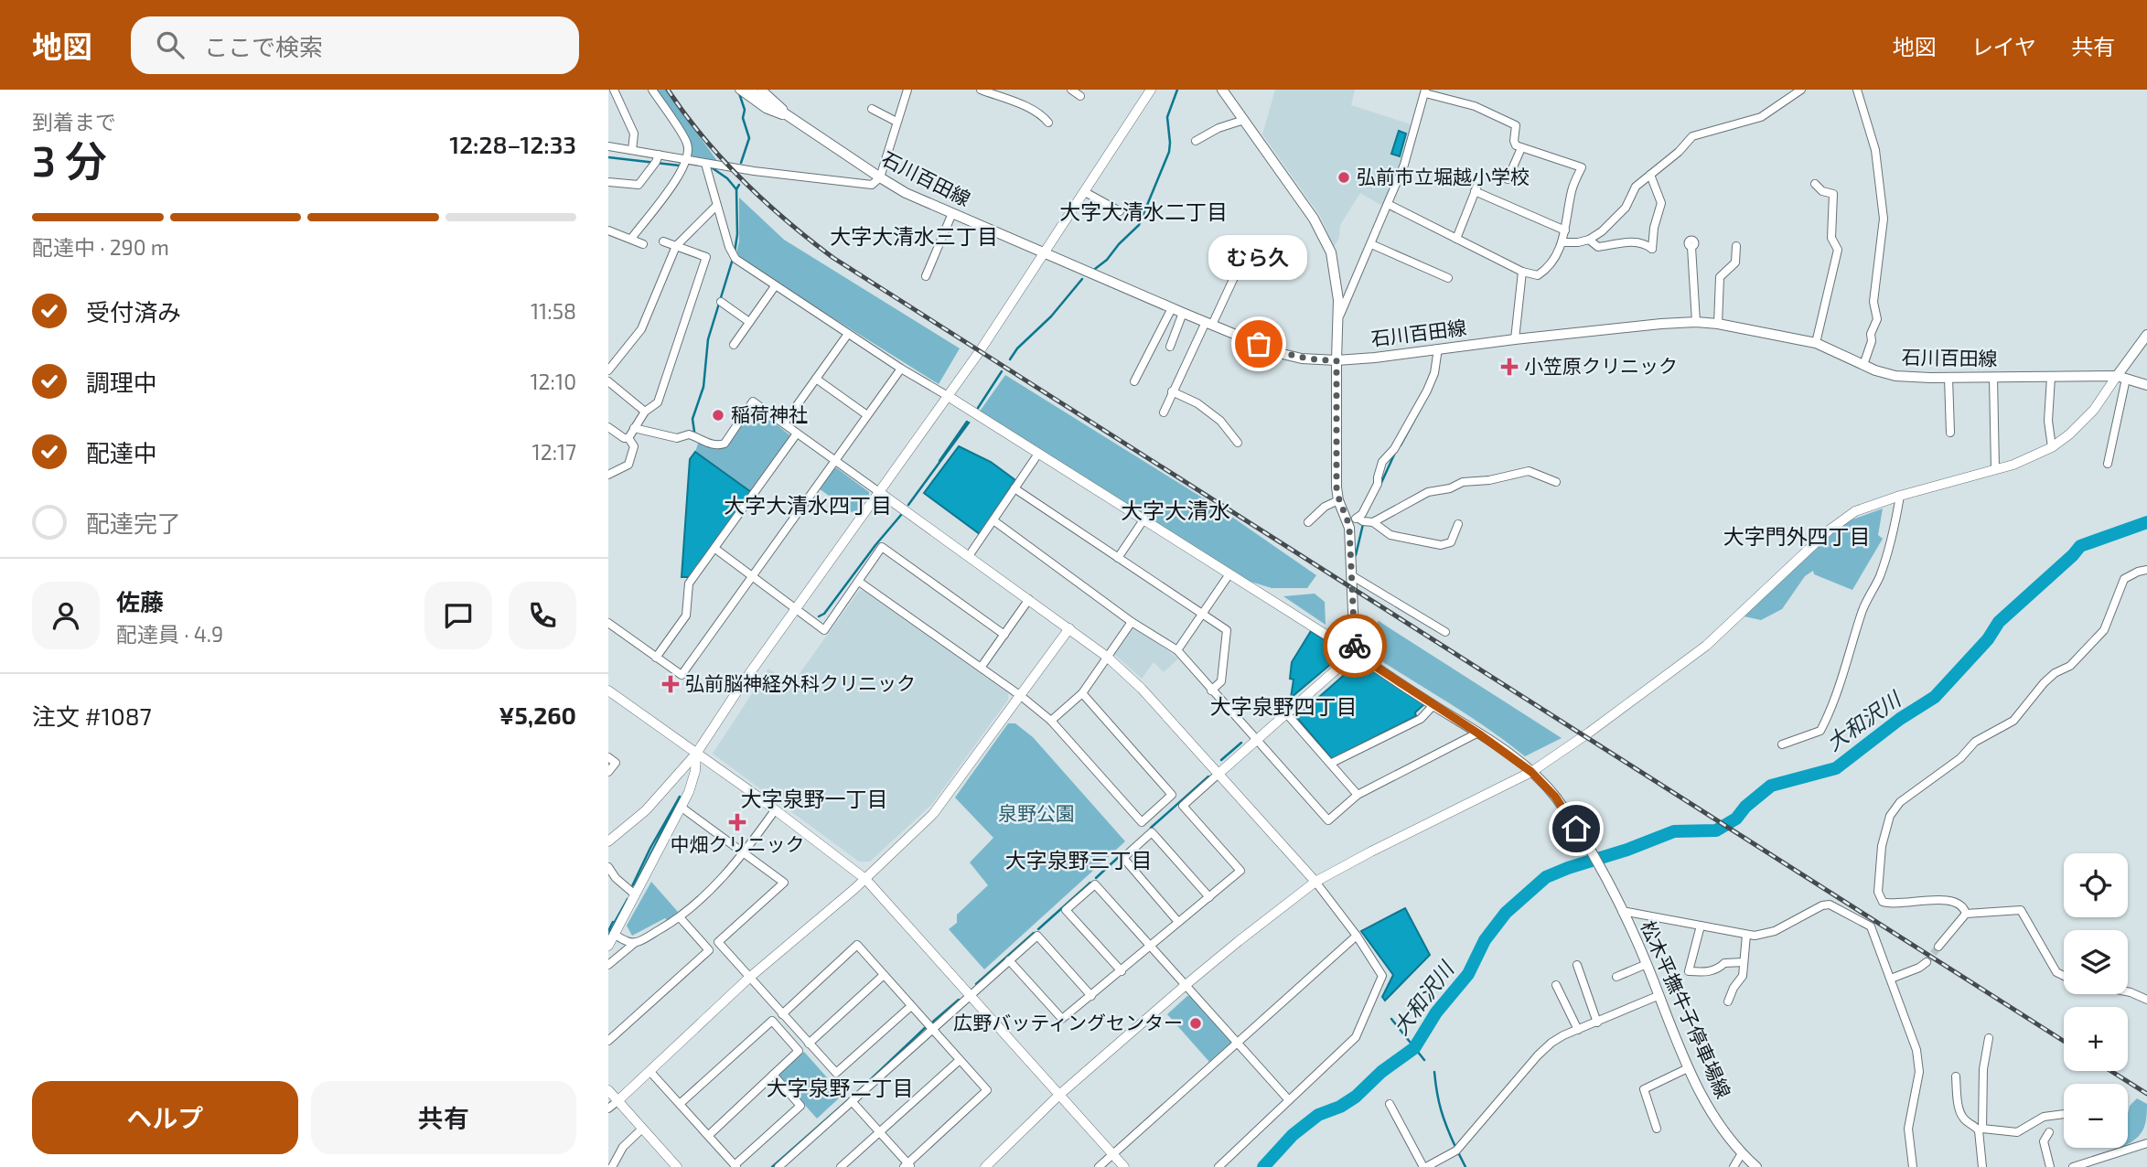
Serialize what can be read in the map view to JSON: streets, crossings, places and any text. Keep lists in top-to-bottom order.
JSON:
{
  "streets": {
    "main road": ["石川百田線", "松木平撫牛子停車場線"]
  },
  "districts": [
    "大字大清水二丁目",
    "大字大清水三丁目",
    "大字大清水四丁目",
    "大字大清水",
    "大字門外四丁目",
    "大字泉野四丁目",
    "大字泉野一丁目",
    "大字泉野三丁目",
    "大字泉野二丁目"
  ],
  "water": ["大和沢川"],
  "parks": ["泉野公園"],
  "places": {
    "other": [
      "弘前市立堀越小学校",
      "むら久",
      "稲荷神社",
      "広野バッティングセンター"
    ],
    "health": ["小笠原クリニック", "弘前脳神経外科クリニック", "中畑クリニック"]
  },
  "page": {
    "header": "地図",
    "search": "ここで検索",
    "nav": ["地図", "レイヤ", "共有"],
    "heading": ["3 分", "到着まで", "12:28–12:33"],
    "panel": [
      "佐藤",
      "配達員 · 4.9",
      "注文 #1087",
      "¥5,260"
    ],
    "bar": "配達中 · 290 m",
    "bubble": "むら久",
    "list": [
      ["受付済み", "11:58"],
      ["調理中", "12:10"],
      ["配達中", "12:17"],
      "配達完了"
    ],
    "map_buttons": ["+", "−"],
    "buttons": ["ヘルプ", "共有"]
  }
}
